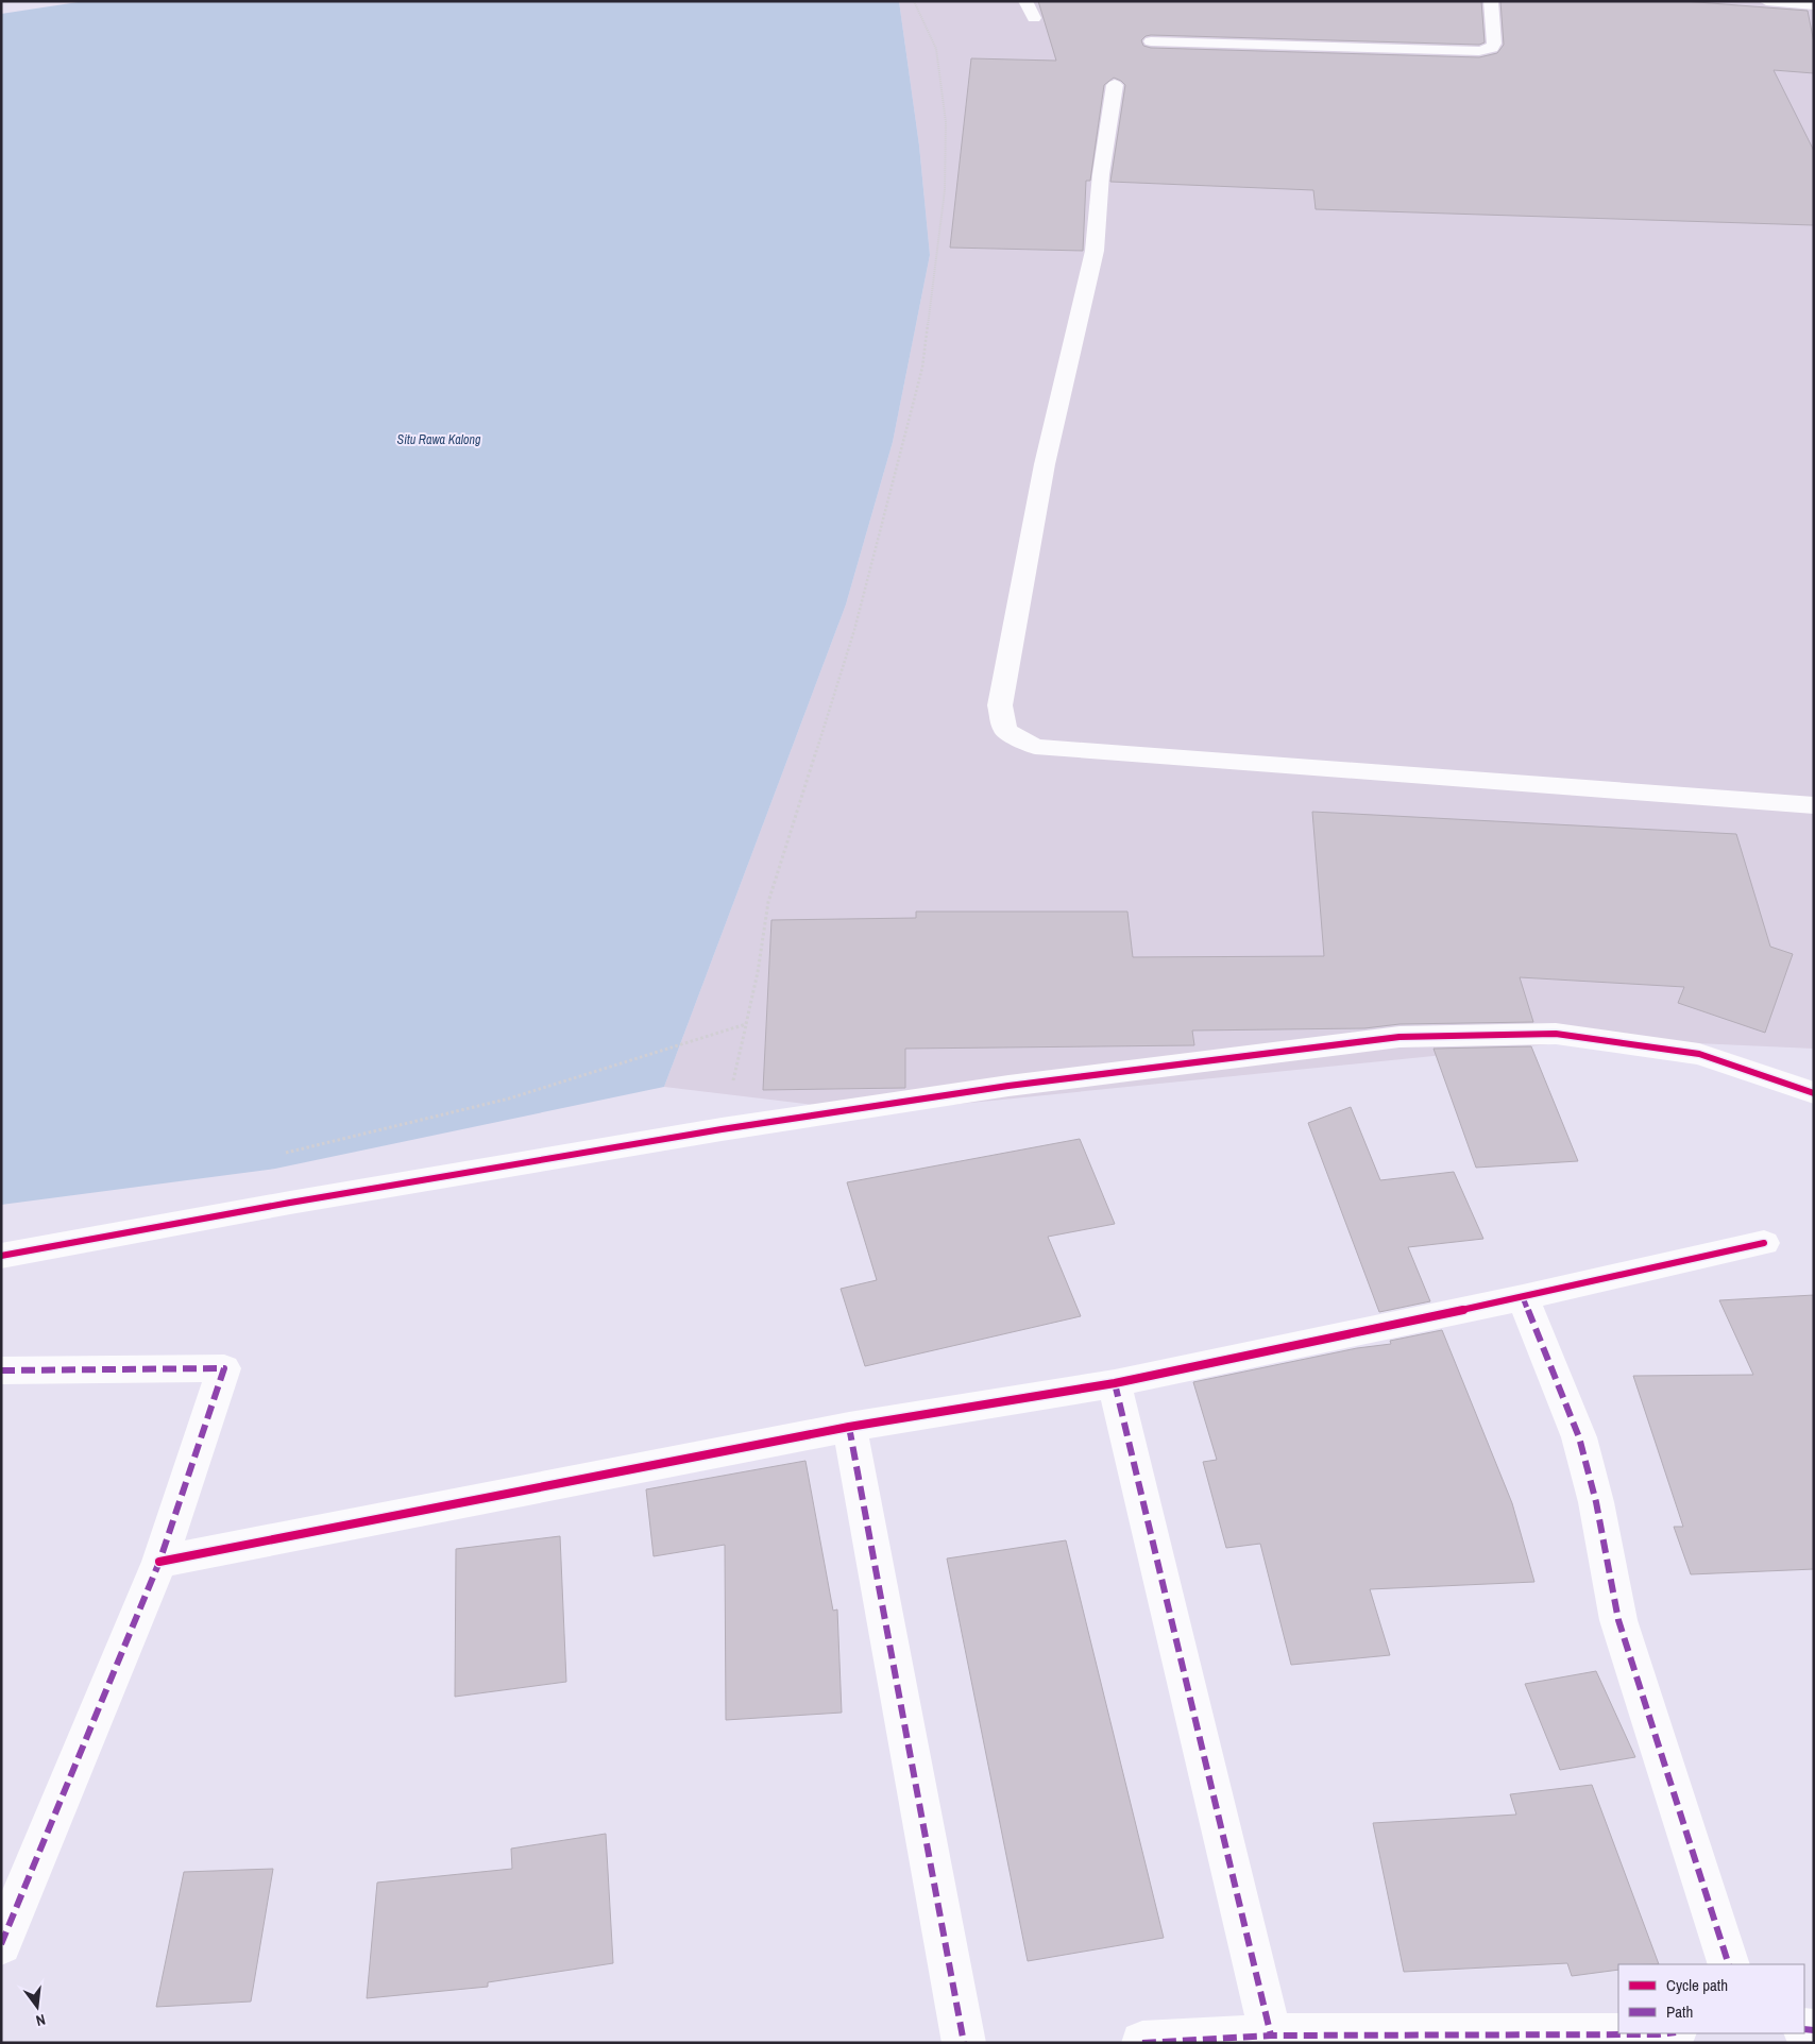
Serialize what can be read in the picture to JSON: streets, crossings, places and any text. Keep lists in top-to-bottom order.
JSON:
{
  "water": ["Situ Rawa Kalong"],
  "legend": ["Cycle path", "Path"],
  "north": "bottom"
}
